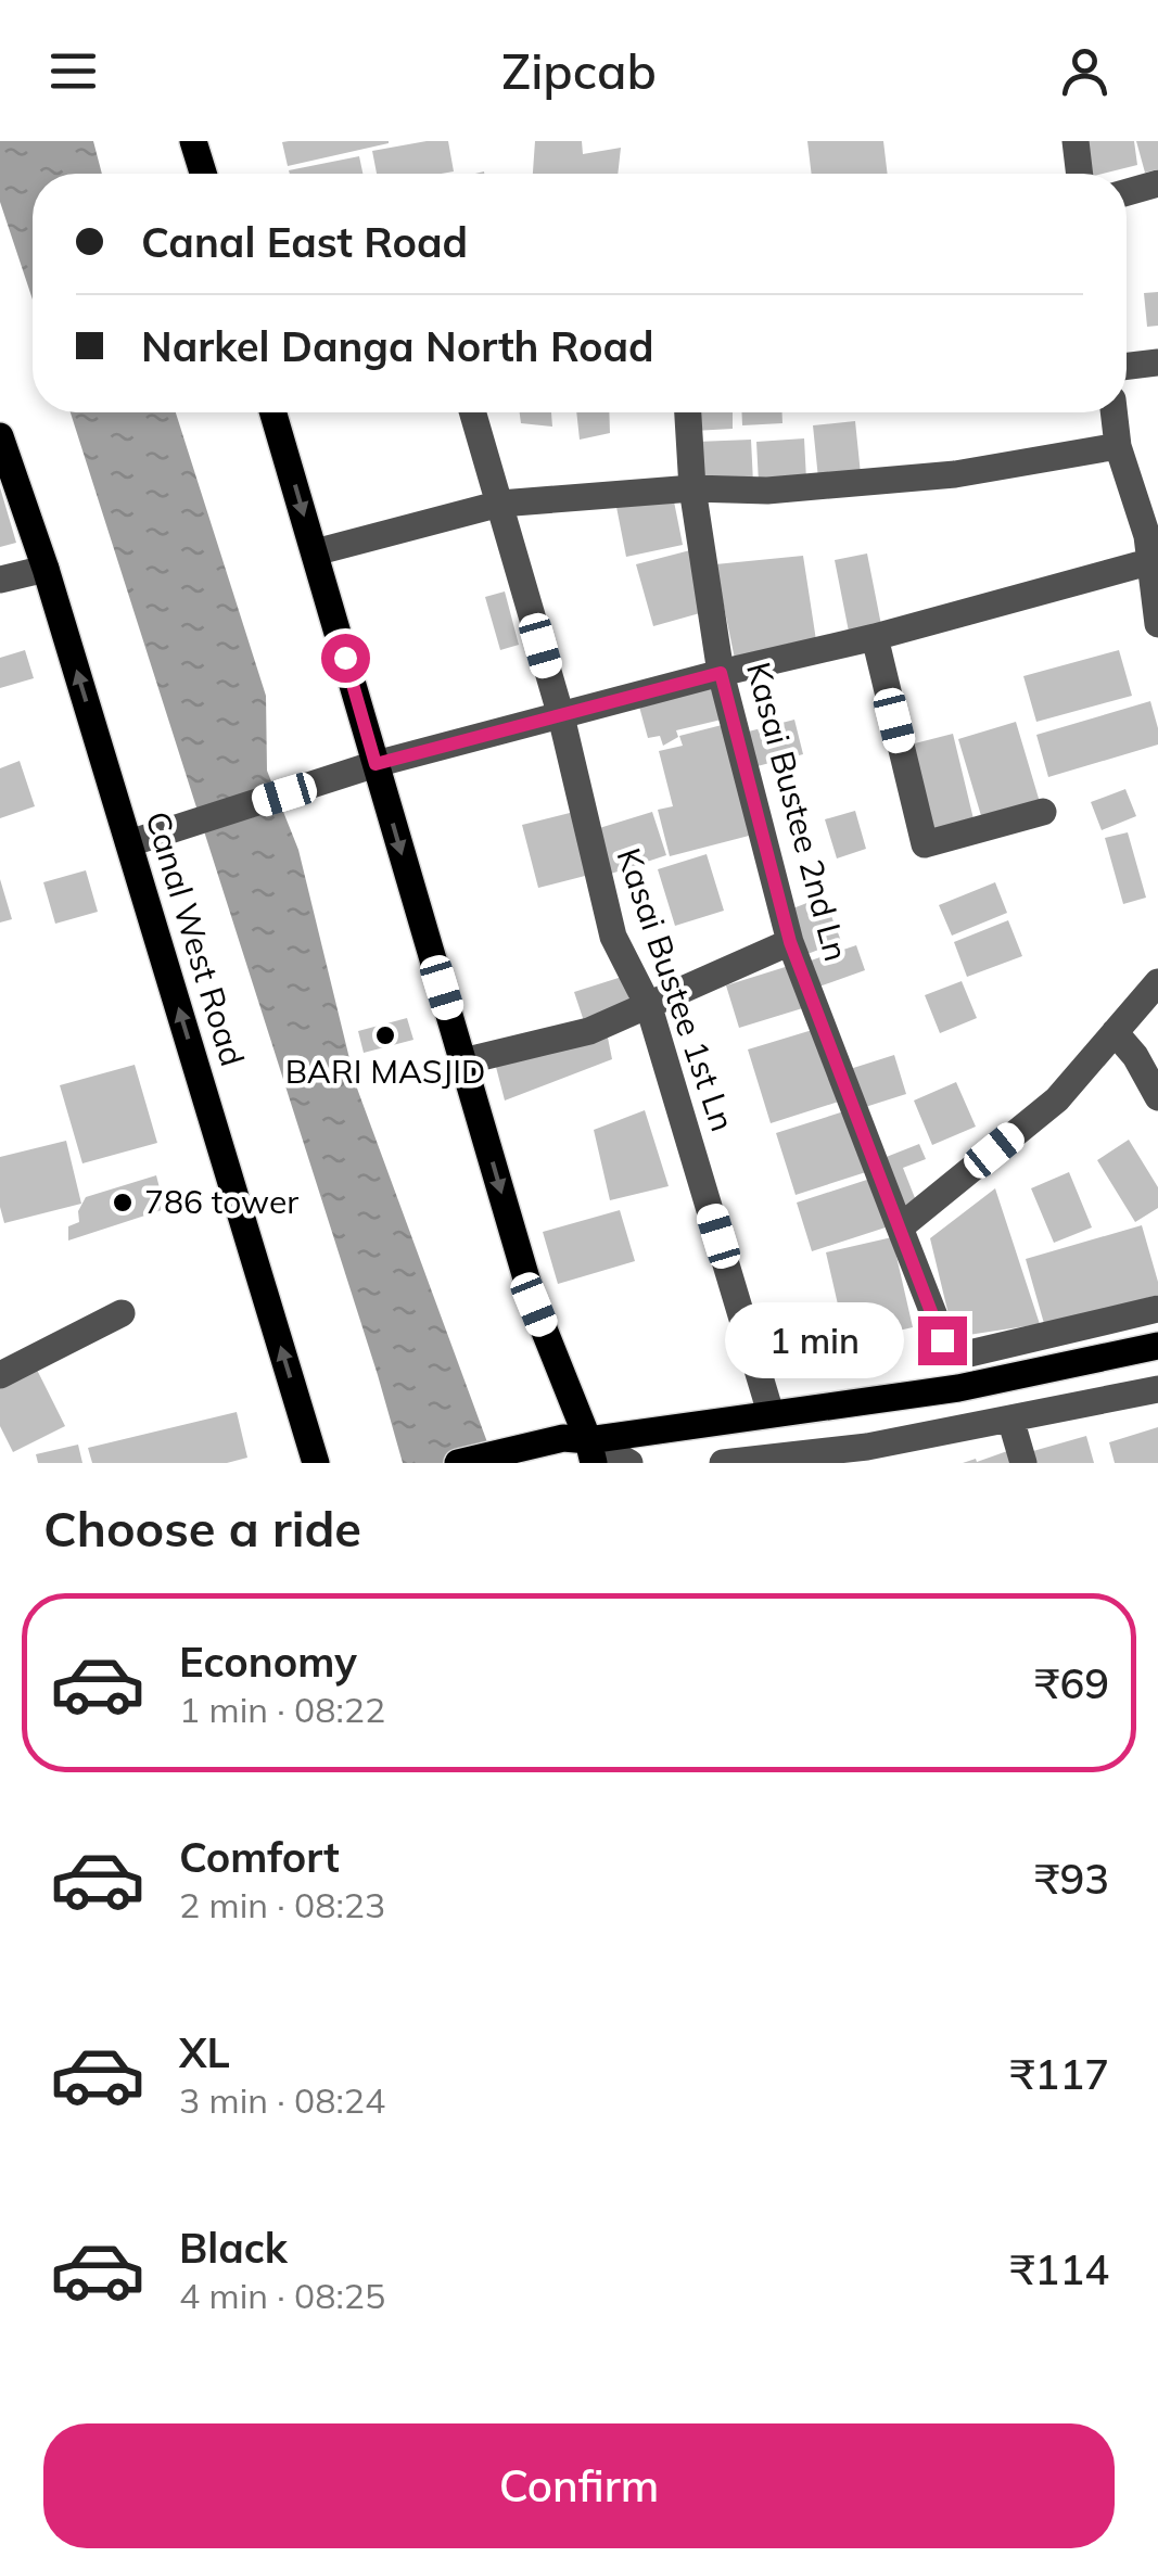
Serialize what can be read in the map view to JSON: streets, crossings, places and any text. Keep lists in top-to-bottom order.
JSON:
{
  "streets": {
    "main road": ["Canal West Road"],
    "street": ["Kasai Bustee 2nd Ln", "Kasai Bustee 1st Ln"]
  },
  "one_way": ["Canal West Road"],
  "places": ["BARI MASJID", "786 tower"],
  "page": {
    "header": "Zipcab",
    "banner": ["Canal East Road", "Narkel Danga North Road"],
    "bubble": "1 min",
    "heading": "Choose a ride",
    "list": [
      {
        "name": "Economy",
        "note": "1 min · 08:22",
        "value": "₹69"
      },
      {
        "name": "Comfort",
        "note": "2 min · 08:23",
        "value": "₹93"
      },
      {
        "name": "XL",
        "note": "3 min · 08:24",
        "value": "₹117"
      },
      {
        "name": "Black",
        "note": "4 min · 08:25",
        "value": "₹114"
      }
    ],
    "buttons": "Confirm"
  }
}
